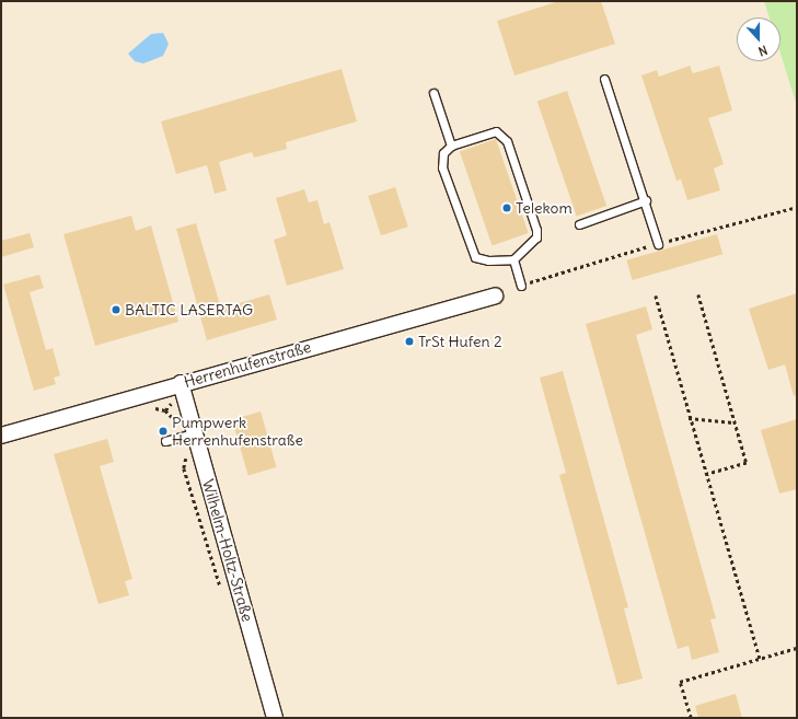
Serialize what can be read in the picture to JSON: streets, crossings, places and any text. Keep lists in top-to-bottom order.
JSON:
{
  "streets": {
    "street": ["Herrenhufenstraße", "Wilhelm-Holtz-Straße"]
  },
  "crossings": [
    ["Herrenhufenstraße", "Wilhelm-Holtz-Straße"]
  ],
  "places": [
    "Telekom",
    "BALTIC LASERTAG",
    "TrSt Hufen 2",
    "Pumpwerk Herrenhufenstraße"
  ],
  "north": "bottom"
}
